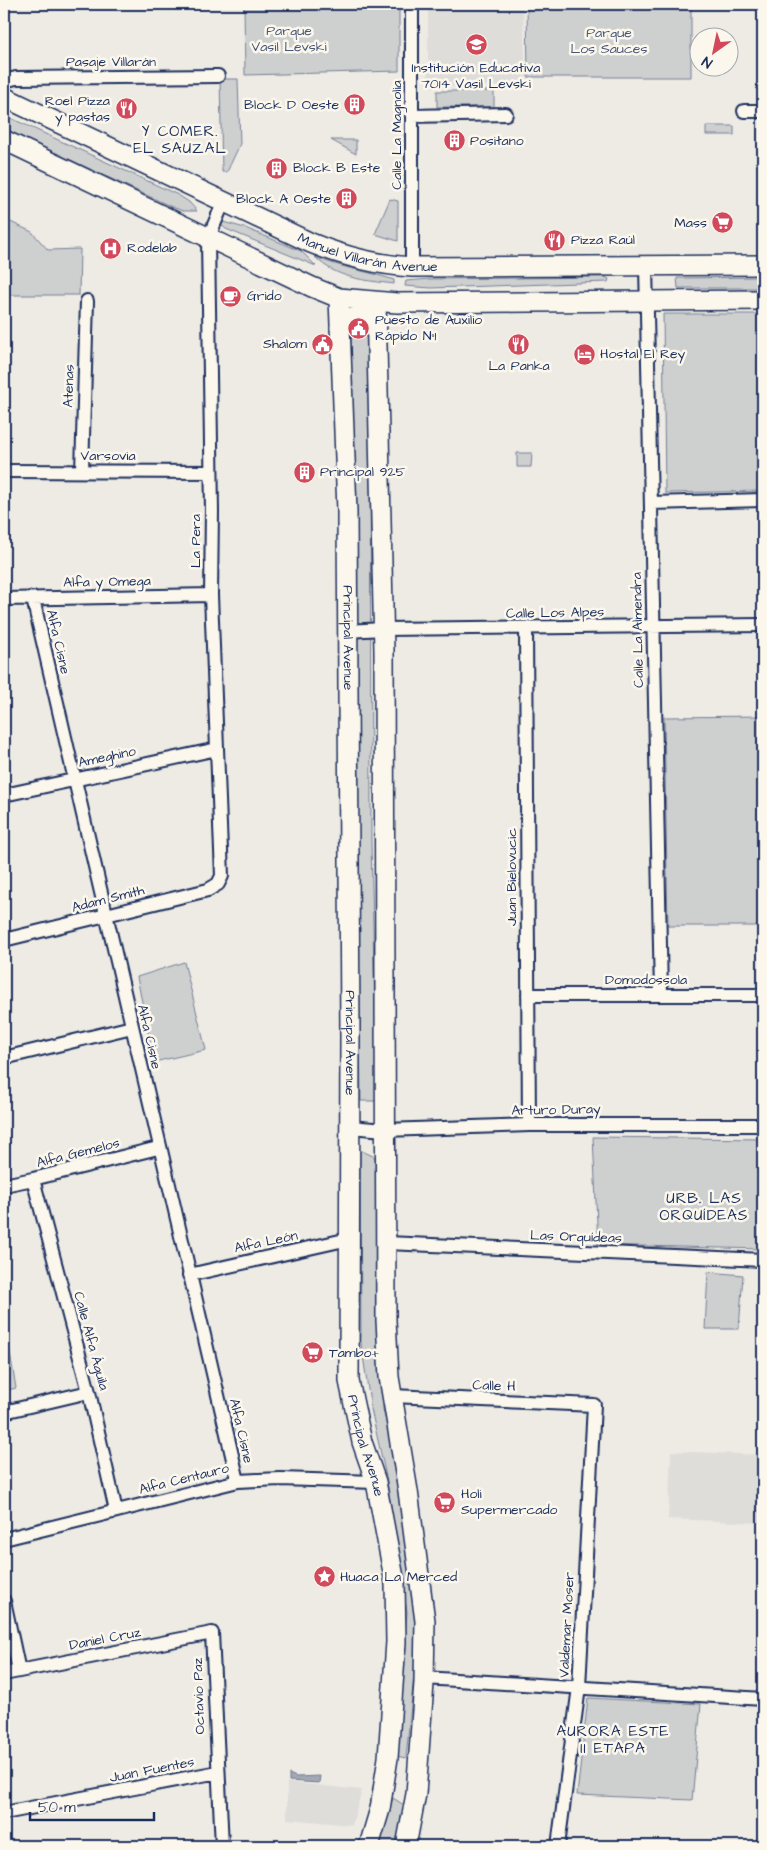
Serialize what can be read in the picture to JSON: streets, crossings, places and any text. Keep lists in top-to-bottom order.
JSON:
{
  "streets": {
    "main road": ["Manuel Villarán Avenue", "Principal Avenue"],
    "street": [
      "Pasaje Villarán",
      "Calle La Magnolia",
      "Atenas",
      "Varsovia",
      "La Pera",
      "Alfa y Omega",
      "Calle Los Alpes",
      "Calle La Almendra",
      "Alfa Cisne",
      "Ameghino",
      "Juan Bielovucic",
      "Adam Smith",
      "Domodossola",
      "Arturo Duray",
      "Alfa Gemelos",
      "Las Orquídeas",
      "Alfa León",
      "Calle Alfa Águila",
      "Calle H",
      "Alfa Centauro",
      "Valdemar Moser",
      "Daniel Cruz",
      "Octavio Paz",
      "Juan Fuentes"
    ]
  },
  "crossings": [
    ["Calle La Magnolia", "Manuel Villarán Avenue"],
    ["Manuel Villarán Avenue", "La Pera"],
    ["Manuel Villarán Avenue", "Calle La Almendra"],
    ["Atenas", "Varsovia"],
    ["Varsovia", "La Pera"],
    ["La Pera", "Alfa y Omega"],
    ["La Pera", "Ameghino"],
    ["La Pera", "Adam Smith"],
    ["Alfa y Omega", "Alfa Cisne"],
    ["Calle Los Alpes", "Calle La Almendra"],
    ["Calle Los Alpes", "Principal Avenue"],
    ["Calle Los Alpes", "Juan Bielovucic"],
    ["Calle La Almendra", "Domodossola"],
    ["Principal Avenue", "Arturo Duray"],
    ["Principal Avenue", "Alfa León"],
    ["Principal Avenue", "Alfa Centauro"],
    ["Alfa Cisne", "Ameghino"],
    ["Alfa Cisne", "Adam Smith"],
    ["Alfa Cisne", "Alfa Gemelos"],
    ["Alfa Cisne", "Alfa León"],
    ["Alfa Cisne", "Alfa Centauro"],
    ["Juan Bielovucic", "Domodossola"],
    ["Juan Bielovucic", "Arturo Duray"],
    ["Alfa Gemelos", "Calle Alfa Águila"],
    ["Calle Alfa Águila", "Alfa Centauro"],
    ["Calle H", "Valdemar Moser"],
    ["Daniel Cruz", "Octavio Paz"],
    ["Octavio Paz", "Juan Fuentes"]
  ],
  "districts": ["Y COMER. EL SAUZAL", "URB. LAS ORQUÍDEAS", "AURORA ESTE II ETAPA"],
  "parks": ["Parque Vasil Levski", "Parque Los Sauces"],
  "places": {
    "school or university": ["Institución Educativa 7014 Vasil Levski"],
    "building": [
      "Block D Oeste",
      "Positano",
      "Block B Este",
      "Block A Oeste",
      "Principal 925"
    ],
    "restaurant": ["Roel Pizza y pastas", "Pizza Raúl", "La Panka"],
    "supermarket": ["Mass", "Tambo+", "Holi Supermercado"],
    "hospital": ["Rodelab"],
    "cafe": ["Grido"],
    "public building": ["Puesto de Auxilio Rápido N°1", "Shalom"],
    "hotel": ["Hostal El Rey"],
    "place": ["Huaca La Merced"]
  },
  "scale_bar": "50 m",
  "north": "bottom left"
}
